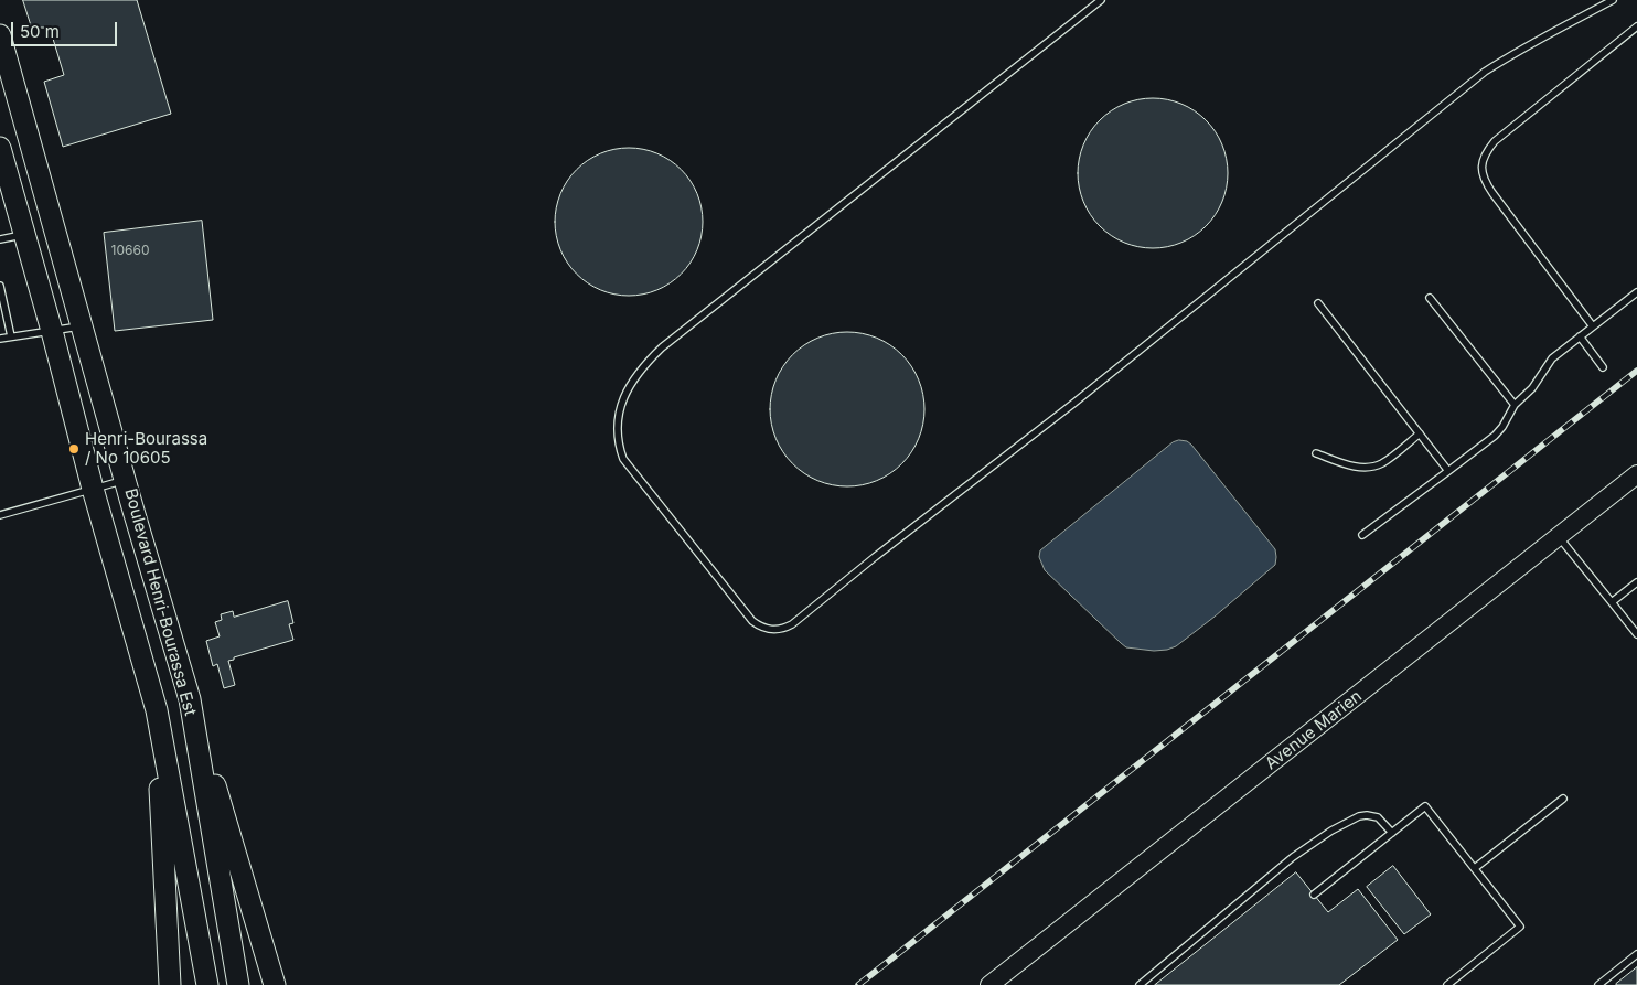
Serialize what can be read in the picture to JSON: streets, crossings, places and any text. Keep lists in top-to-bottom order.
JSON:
{
  "streets": {
    "main road": ["Boulevard Henri-Bourassa Est"],
    "street": ["Avenue Marien"]
  },
  "places": ["Henri-Bourassa / No 10605"],
  "house_numbers": ["10660"],
  "scale_bar": "50 m"
}
